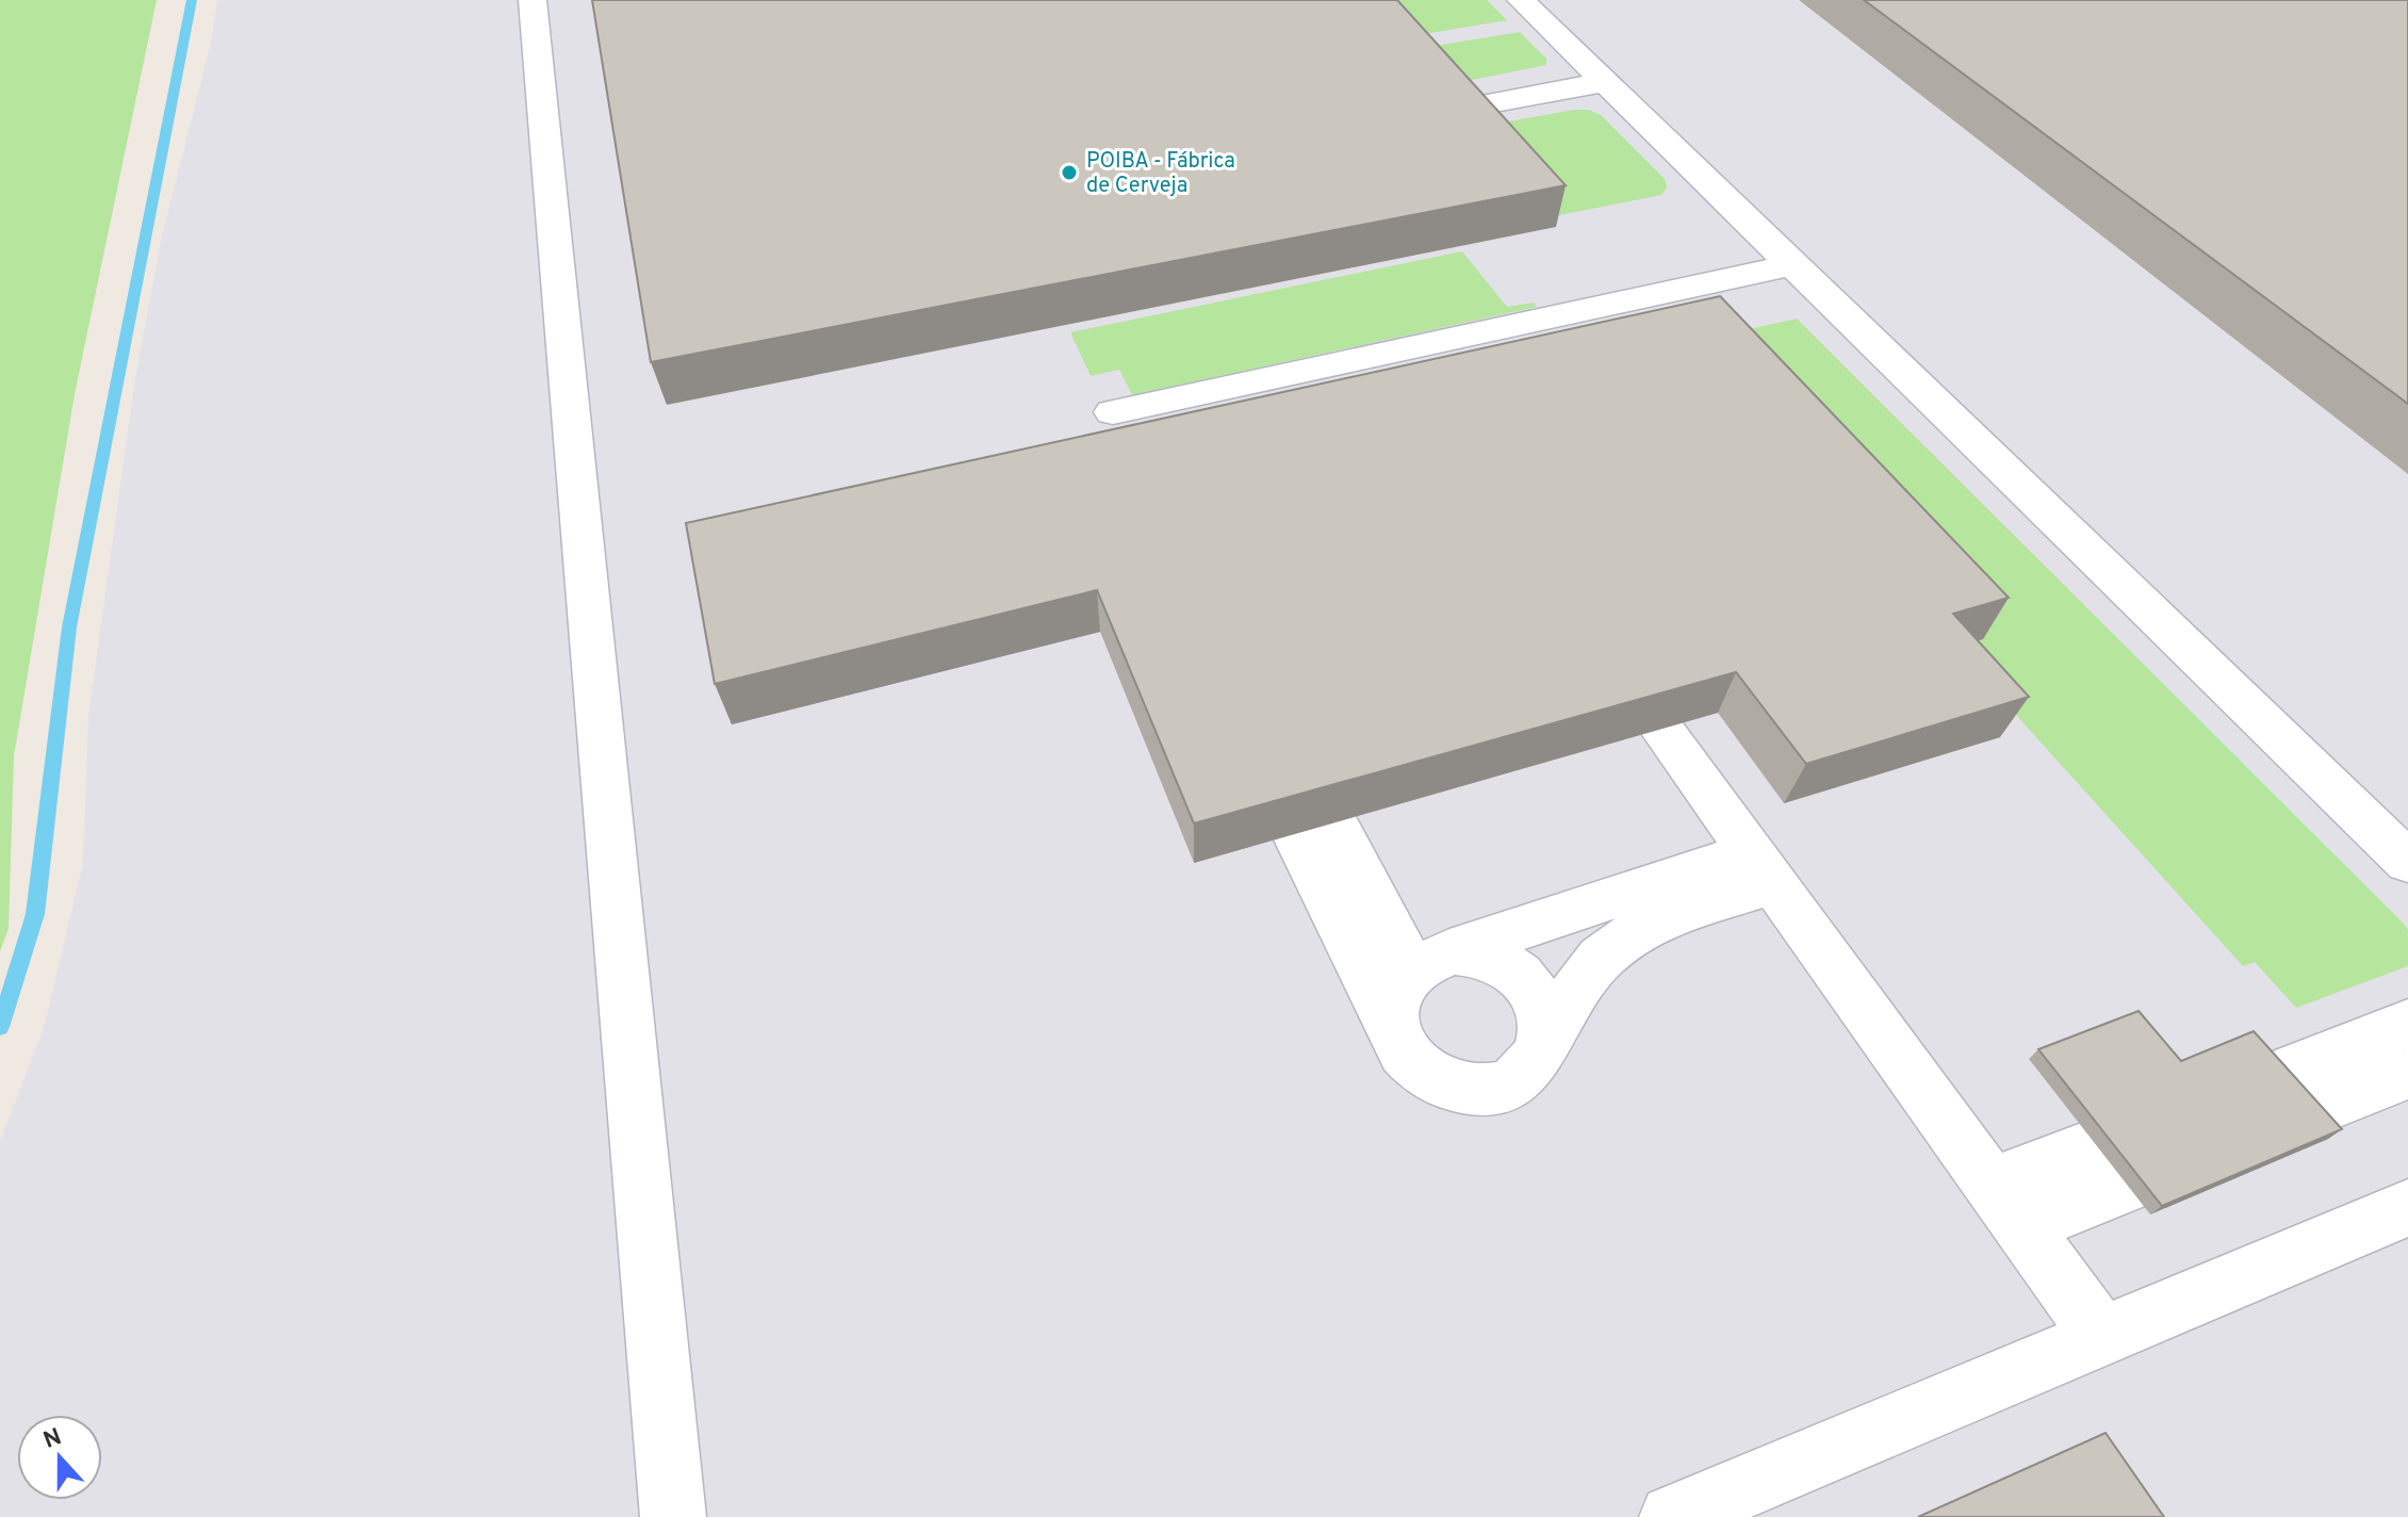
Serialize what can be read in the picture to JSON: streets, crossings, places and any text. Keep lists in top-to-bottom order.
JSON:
{
  "places": ["POIBA - Fábrica de Cerveja"],
  "north": "top"
}
